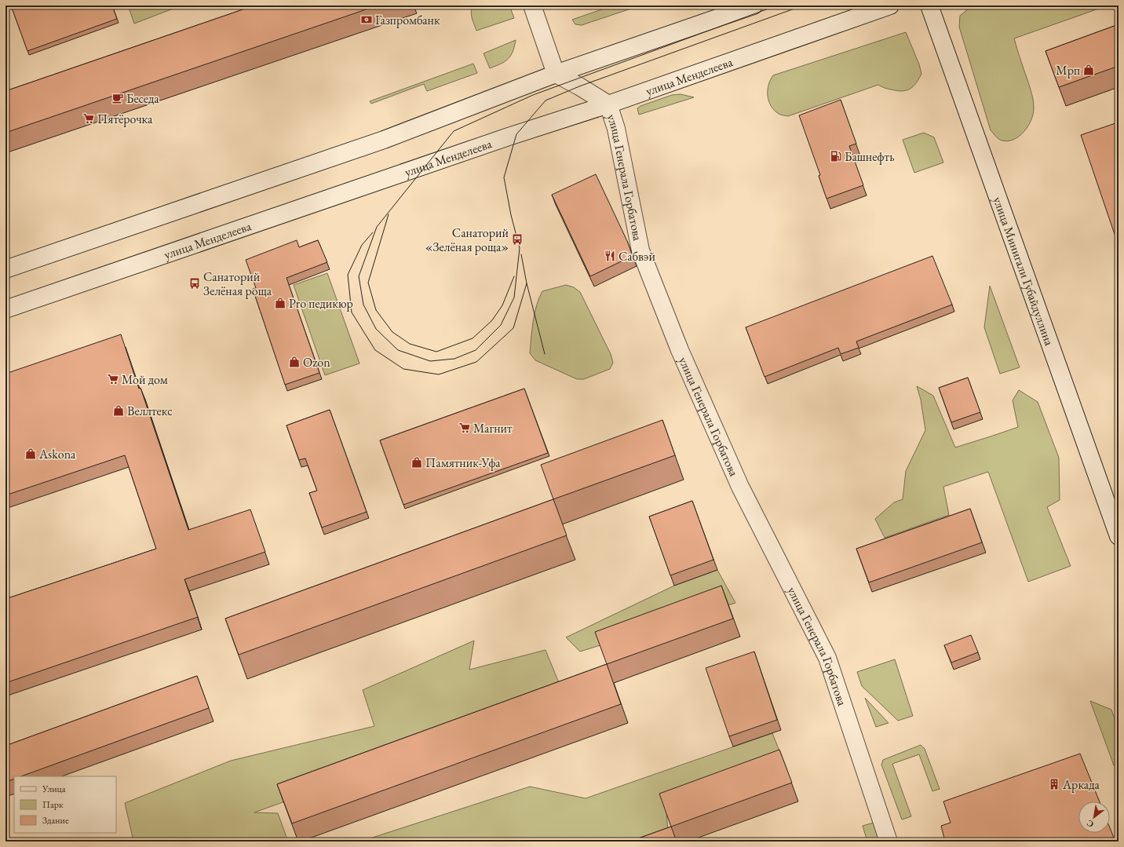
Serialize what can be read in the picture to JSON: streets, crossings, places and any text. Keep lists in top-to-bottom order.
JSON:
{
  "streets": {
    "main road": ["улица Менделеева", "улица Генерала Горбатова", "улица Минигали Губайдуллина"]
  },
  "crossings": [
    ["улица Менделеева", "улица Генерала Горбатова"]
  ],
  "places": {
    "bank": ["Газпромбанк"],
    "shop": [
      "Мрп",
      "Pro педикюр",
      "Ozon",
      "Веллтекс",
      "Askona",
      "Памятник-Уфа"
    ],
    "cafe": ["Беседа"],
    "supermarket": ["Пятёрочка", "Мой дом", "Магнит"],
    "fuel station": ["Башнефть"],
    "bus stop": ["Санаторий «Зелёная роща»", "Санаторий Зелёная роща"],
    "restaurant": ["Сабвэй"],
    "building": ["Аркада"]
  },
  "legend": ["Улица", "Парк", "Здание"],
  "north": "bottom left"
}
